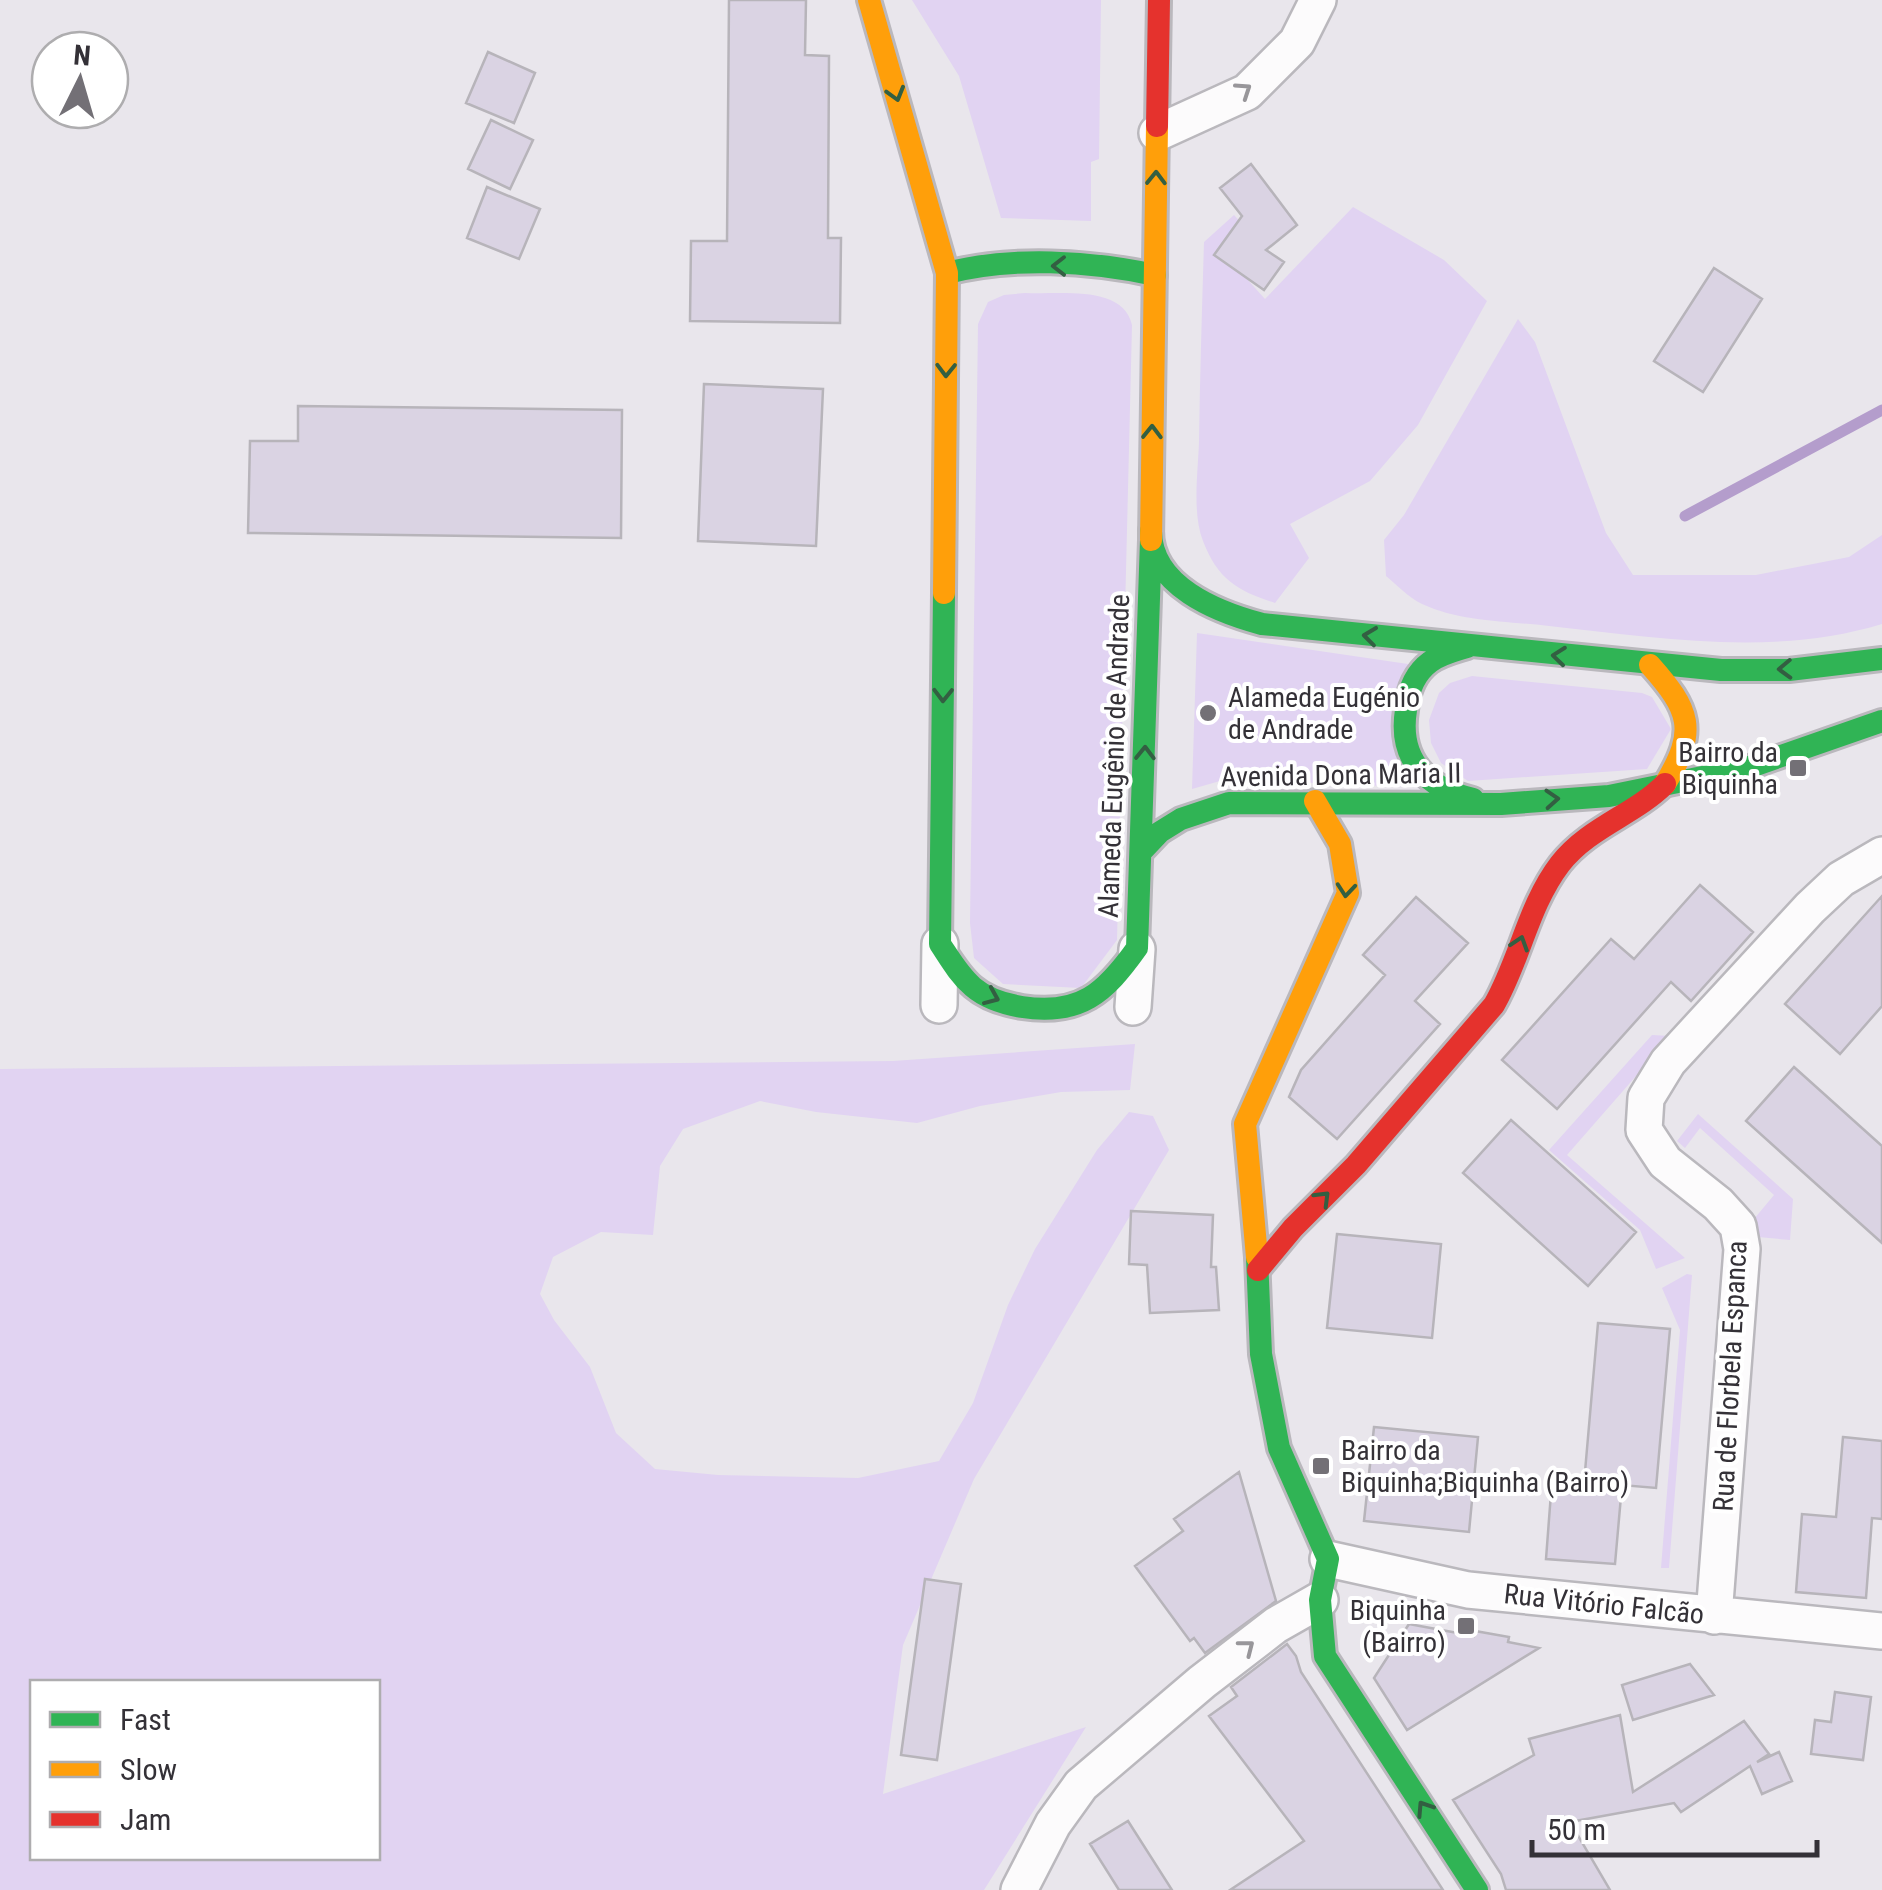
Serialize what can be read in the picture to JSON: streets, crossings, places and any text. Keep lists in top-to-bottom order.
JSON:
{
  "streets": {
    "street": [
      "Alameda Eugênio de Andrade",
      "Avenida Dona Maria II",
      "Rua de Florbela Espanca",
      "Rua Vitório Falcão"
    ]
  },
  "crossings": [
    ["Alameda Eugênio de Andrade", "Avenida Dona Maria II"],
    ["Rua de Florbela Espanca", "Rua Vitório Falcão"]
  ],
  "places": {
    "other": ["Alameda Eugénio de Andrade"],
    "transit": ["Bairro da Biquinha", "Bairro da Biquinha;Biquinha (Bairro)", "Biquinha (Bairro)"]
  },
  "legend": ["Fast", "Slow", "Jam"],
  "scale_bar": "50 m",
  "north": "top"
}
